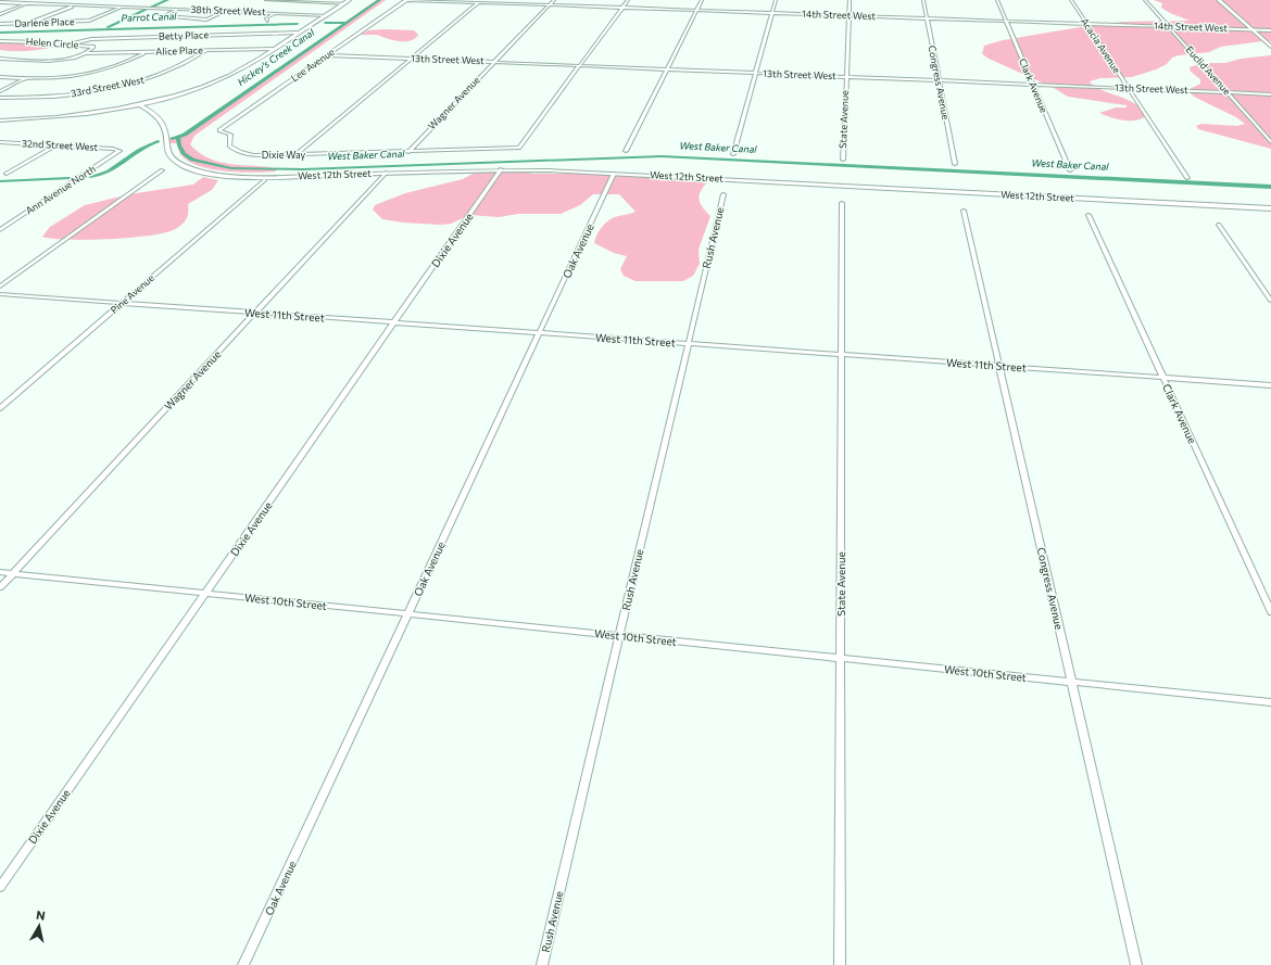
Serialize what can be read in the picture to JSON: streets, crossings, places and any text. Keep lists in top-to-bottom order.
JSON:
{
  "streets": {
    "street": [
      "38th Street West",
      "14th Street West",
      "Darlene Place",
      "Betty Place",
      "Helen Circle",
      "Acacia Avenue",
      "Alice Place",
      "13th Street West",
      "Lee Avenue",
      "Euclid Avenue",
      "Congress Avenue",
      "Clark Avenue",
      "33rd Street West",
      "Wagner Avenue",
      "State Avenue",
      "32nd Street West",
      "Dixie Way",
      "West 12th Street",
      "Ann Avenue North",
      "Rush Avenue",
      "Dixie Avenue",
      "Oak Avenue",
      "Pine Avenue",
      "West 11th Street",
      "West 10th Street"
    ]
  },
  "crossings": [
    ["38th Street West", "Darlene Place"],
    ["14th Street West", "Acacia Avenue"],
    ["14th Street West", "Lee Avenue"],
    ["14th Street West", "Euclid Avenue"],
    ["14th Street West", "Congress Avenue"],
    ["14th Street West", "Clark Avenue"],
    ["14th Street West", "Wagner Avenue"],
    ["14th Street West", "State Avenue"],
    ["Betty Place", "Helen Circle"],
    ["Helen Circle", "Alice Place"],
    ["Acacia Avenue", "13th Street West"],
    ["Alice Place", "33rd Street West"],
    ["13th Street West", "Lee Avenue"],
    ["13th Street West", "Euclid Avenue"],
    ["13th Street West", "Congress Avenue"],
    ["13th Street West", "Clark Avenue"],
    ["13th Street West", "Wagner Avenue"],
    ["13th Street West", "State Avenue"],
    ["13th Street West", "Dixie Way"],
    ["Lee Avenue", "Dixie Way"],
    ["Congress Avenue", "West 11th Street"],
    ["Congress Avenue", "West 10th Street"],
    ["Clark Avenue", "West 11th Street"],
    ["Wagner Avenue", "Dixie Way"],
    ["Wagner Avenue", "West 12th Street"],
    ["Wagner Avenue", "West 11th Street"],
    ["Wagner Avenue", "West 10th Street"],
    ["State Avenue", "West 11th Street"],
    ["State Avenue", "West 10th Street"],
    ["32nd Street West", "Ann Avenue North"],
    ["West 12th Street", "Dixie Avenue"],
    ["West 12th Street", "Oak Avenue"],
    ["Rush Avenue", "West 11th Street"],
    ["Rush Avenue", "West 10th Street"],
    ["Dixie Avenue", "West 11th Street"],
    ["Dixie Avenue", "West 10th Street"],
    ["Oak Avenue", "West 11th Street"],
    ["Oak Avenue", "West 10th Street"],
    ["Pine Avenue", "West 11th Street"]
  ],
  "water": ["Parrot Canal", "Hickey's Creek Canal", "West Baker Canal"],
  "north": "top"
}
